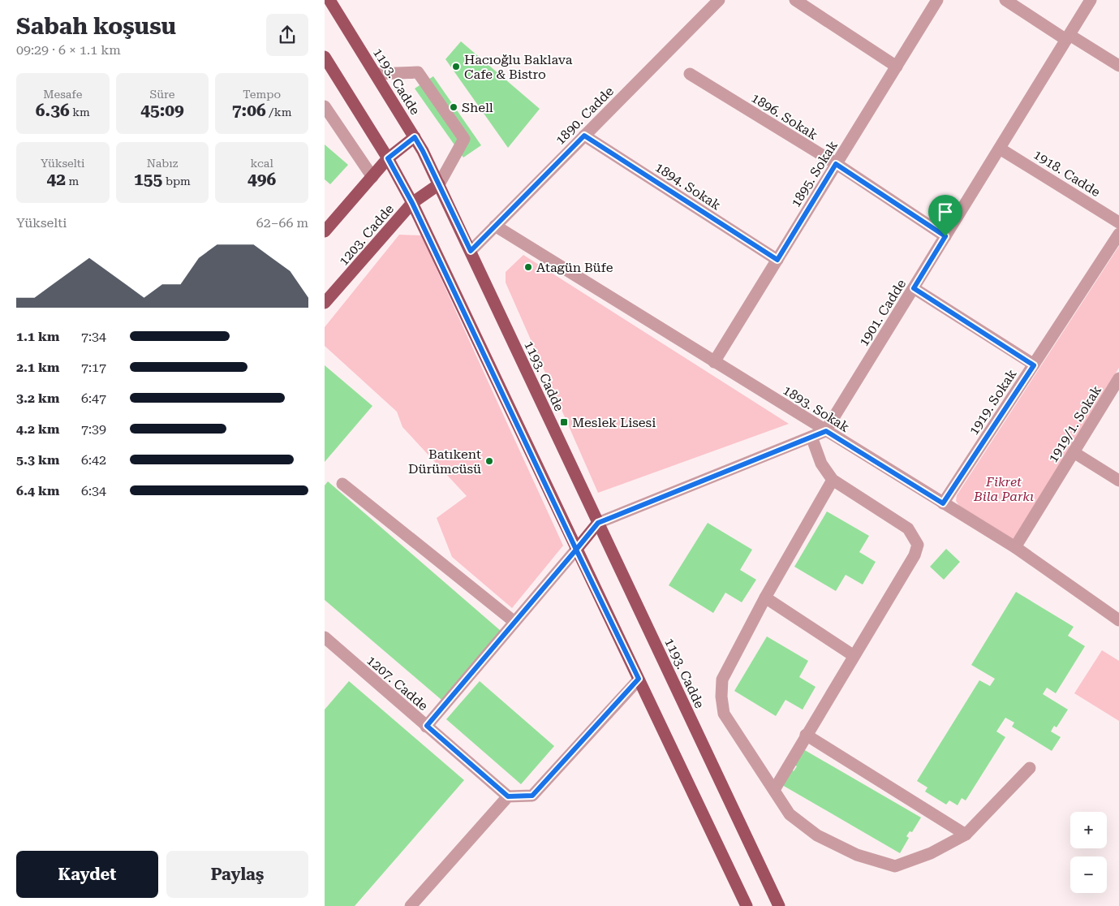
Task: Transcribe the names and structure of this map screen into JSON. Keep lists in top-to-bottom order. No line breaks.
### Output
{"streets":{"main road":["1193. Cadde","1203. Cadde"],"street":["1890. Cadde","1896. Sokak","1918. Cadde","1895. Sokak","1894. Sokak","1901. Cadde","1919. Sokak","1893. Sokak","1919/1. Sokak","1207. Cadde"]},"crossings":[["1193. Cadde","1890. Cadde"],["1193. Cadde","1203. Cadde"],["1890. Cadde","1894. Sokak"],["1890. Cadde","1893. Sokak"],["1896. Sokak","1895. Sokak"],["1896. Sokak","1901. Cadde"],["1918. Cadde","1901. Cadde"],["1895. Sokak","1894. Sokak"],["1895. Sokak","1893. Sokak"],["1901. Cadde","1893. Sokak"],["1919. Sokak","1893. Sokak"],["1893. Sokak","1919/1. Sokak"]],"parks":["Fikret Bila Parkı"],"places":{"other":["Hacıoğlu Baklava Cafe & Bistro","Shell","Atagün Büfe","Batıkent Dürümcüsü"],"transit":["Meslek Lisesi"]},"page":{"heading":["Sabah koşusu","09:29 · 6 × 1.1 km"],"stats":[["Mesafe","6.36 km"],["Süre","45:09"],["Tempo","7:06 /km"],["Yükselti","42 m"],["Nabız","155 bpm"],["kcal","496"]],"chart":["Yükselti","62–66 m"],"list":[{"name":"1.1 km","note":"7:34"},{"name":"2.1 km","note":"7:17"},{"name":"3.2 km","note":"6:47"},{"name":"4.2 km","note":"7:39"},{"name":"5.3 km","note":"6:42"},{"name":"6.4 km","note":"6:34"}],"map_buttons":["+","−"],"buttons":["Kaydet","Paylaş"]}}
